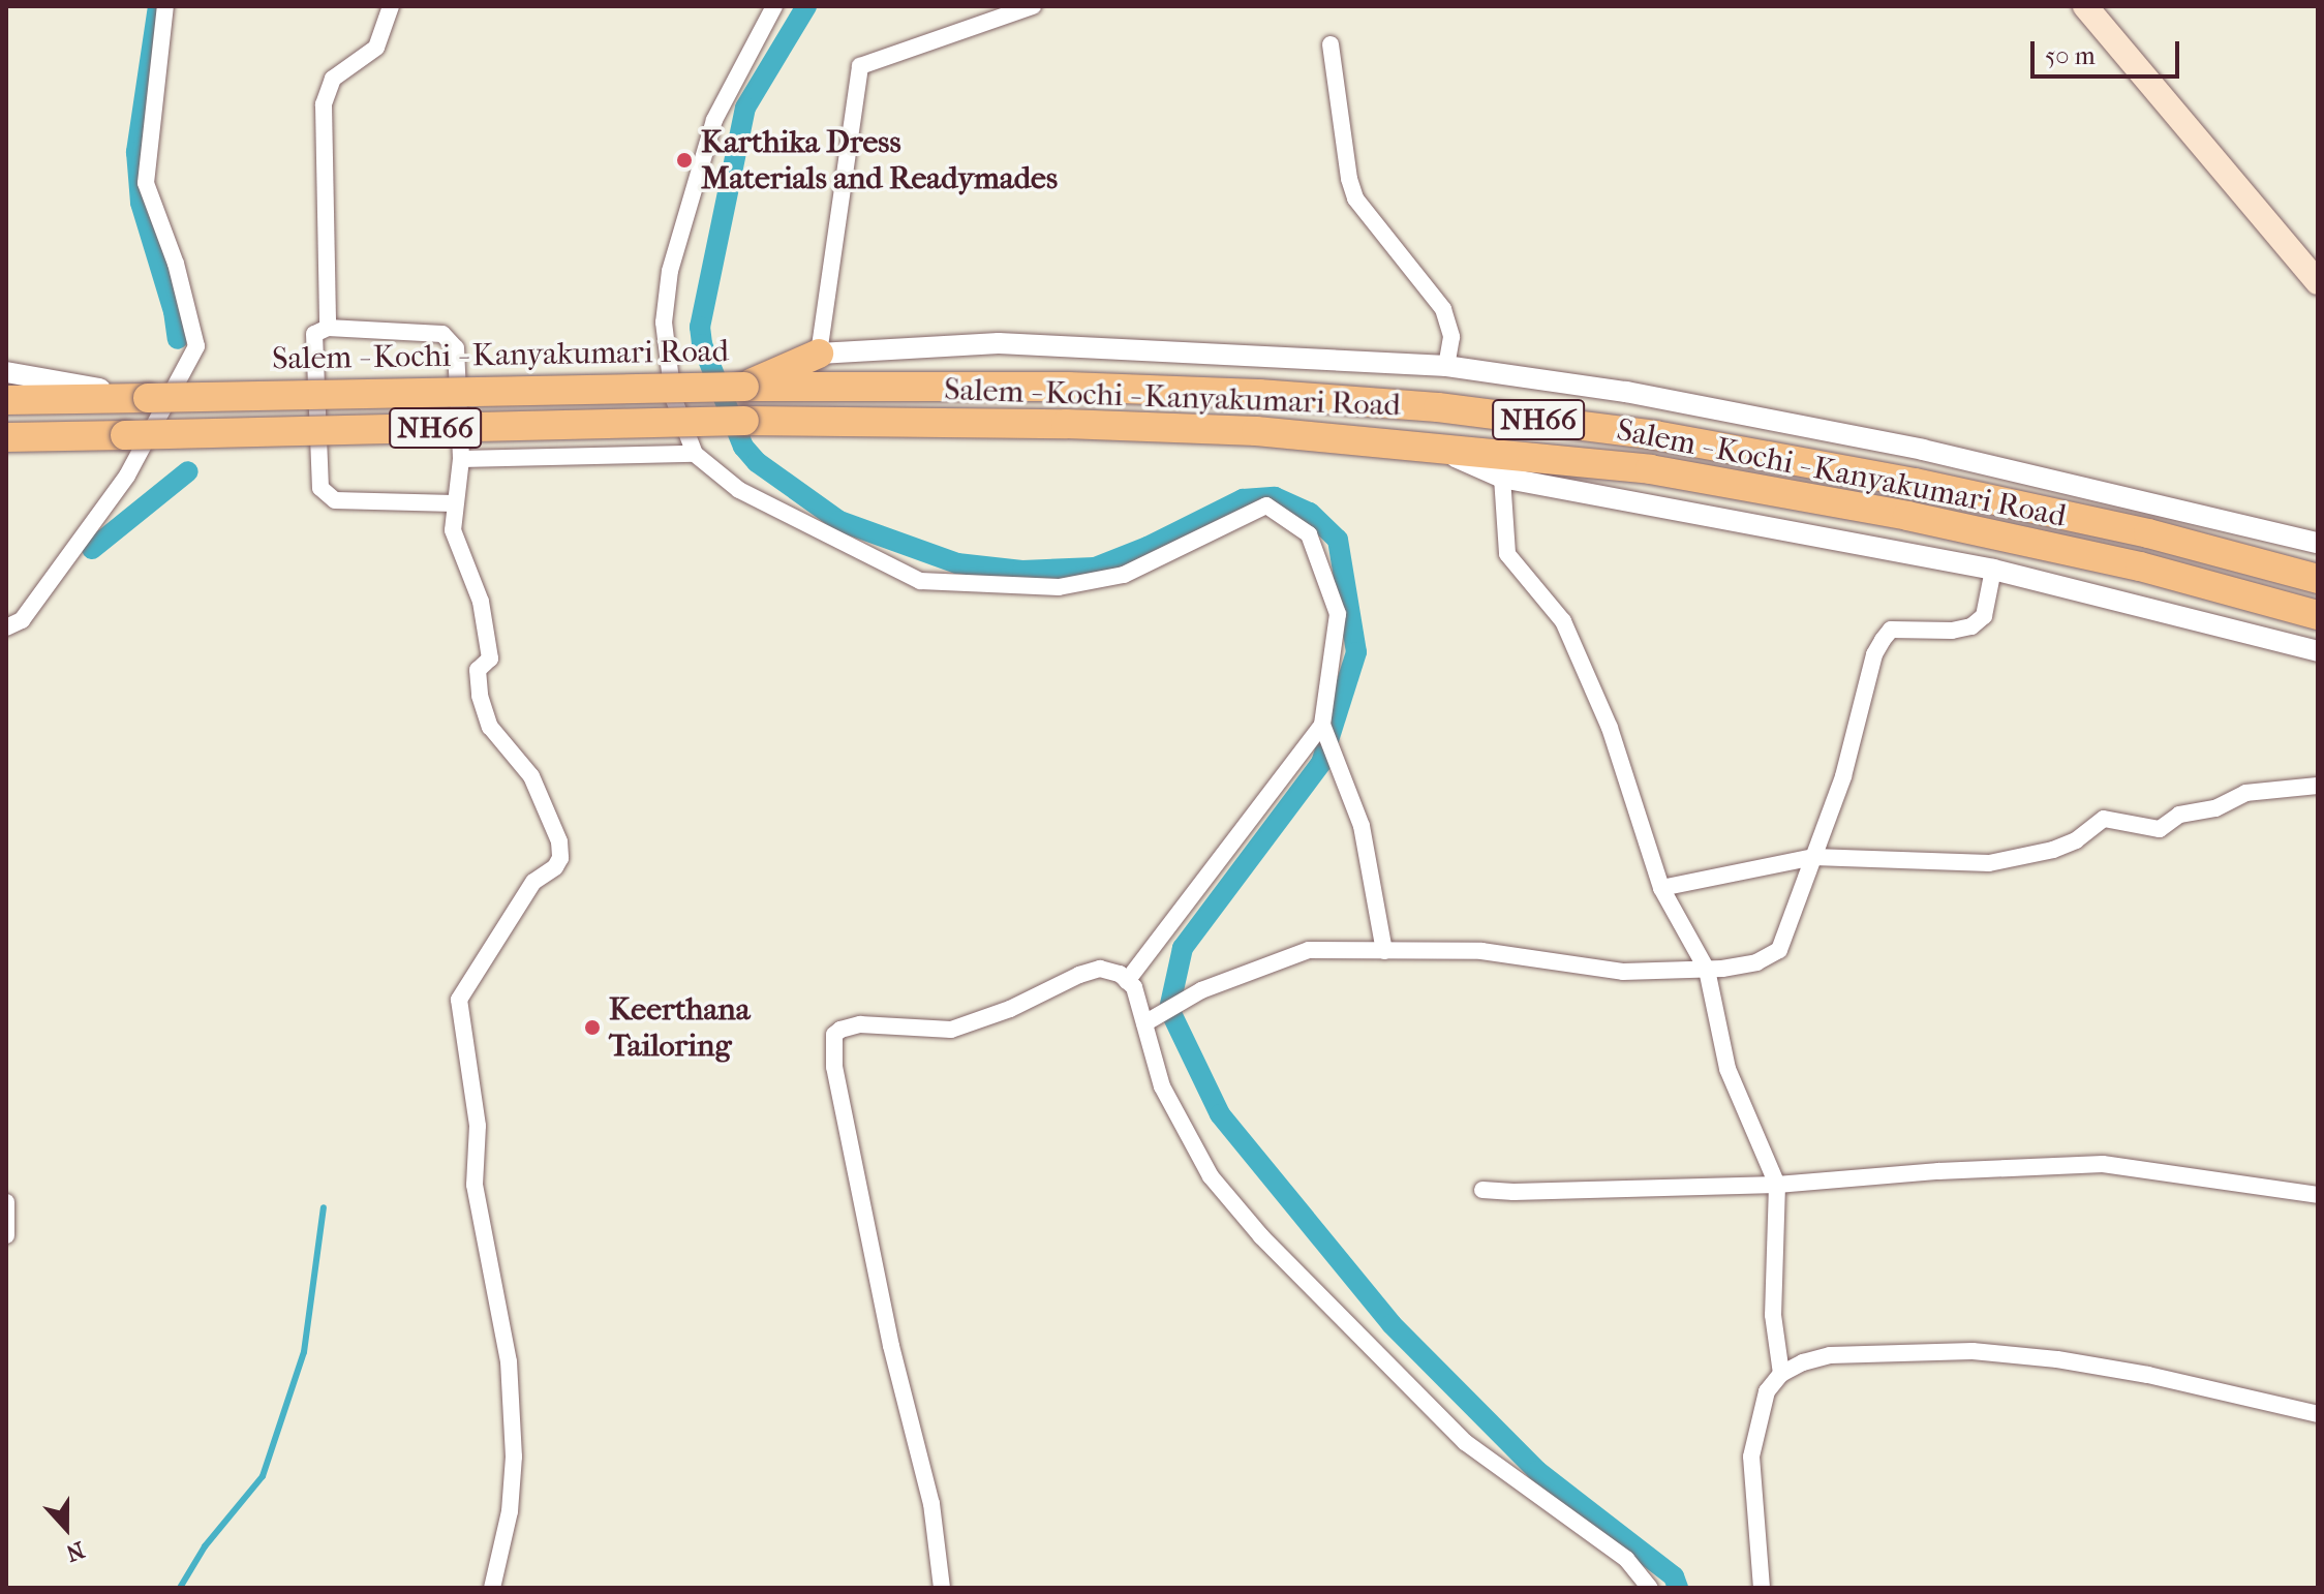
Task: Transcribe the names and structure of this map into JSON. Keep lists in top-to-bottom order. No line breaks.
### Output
{"streets":{"highway":["Salem - Kochi - Kanyakumari Road","NH66"]},"places":["Karthika Dress Materials and Readymades","Keerthana Tailoring"],"scale_bar":"50 m","north":"bottom"}
